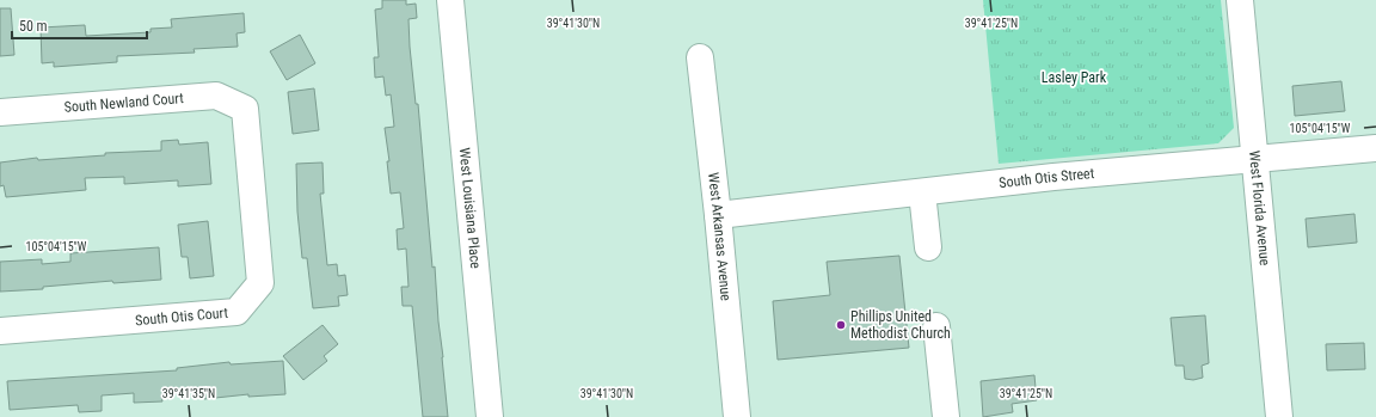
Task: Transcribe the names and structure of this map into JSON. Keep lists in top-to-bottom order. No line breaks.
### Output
{"streets":{"street":["South Newland Court","South Otis Street","West Louisiana Place","West Florida Avenue","West Arkansas Avenue","South Otis Court"]},"crossings":[["South Newland Court","South Otis Court"],["South Otis Street","West Florida Avenue"],["South Otis Street","West Arkansas Avenue"]],"parks":["Lasley Park"],"places":["Phillips United Methodist Church"],"scale_bar":"50 m","coordinates":["39°41'30\"N","39°41'25\"N","105°04'15\"W","39°41'35\"N"]}
